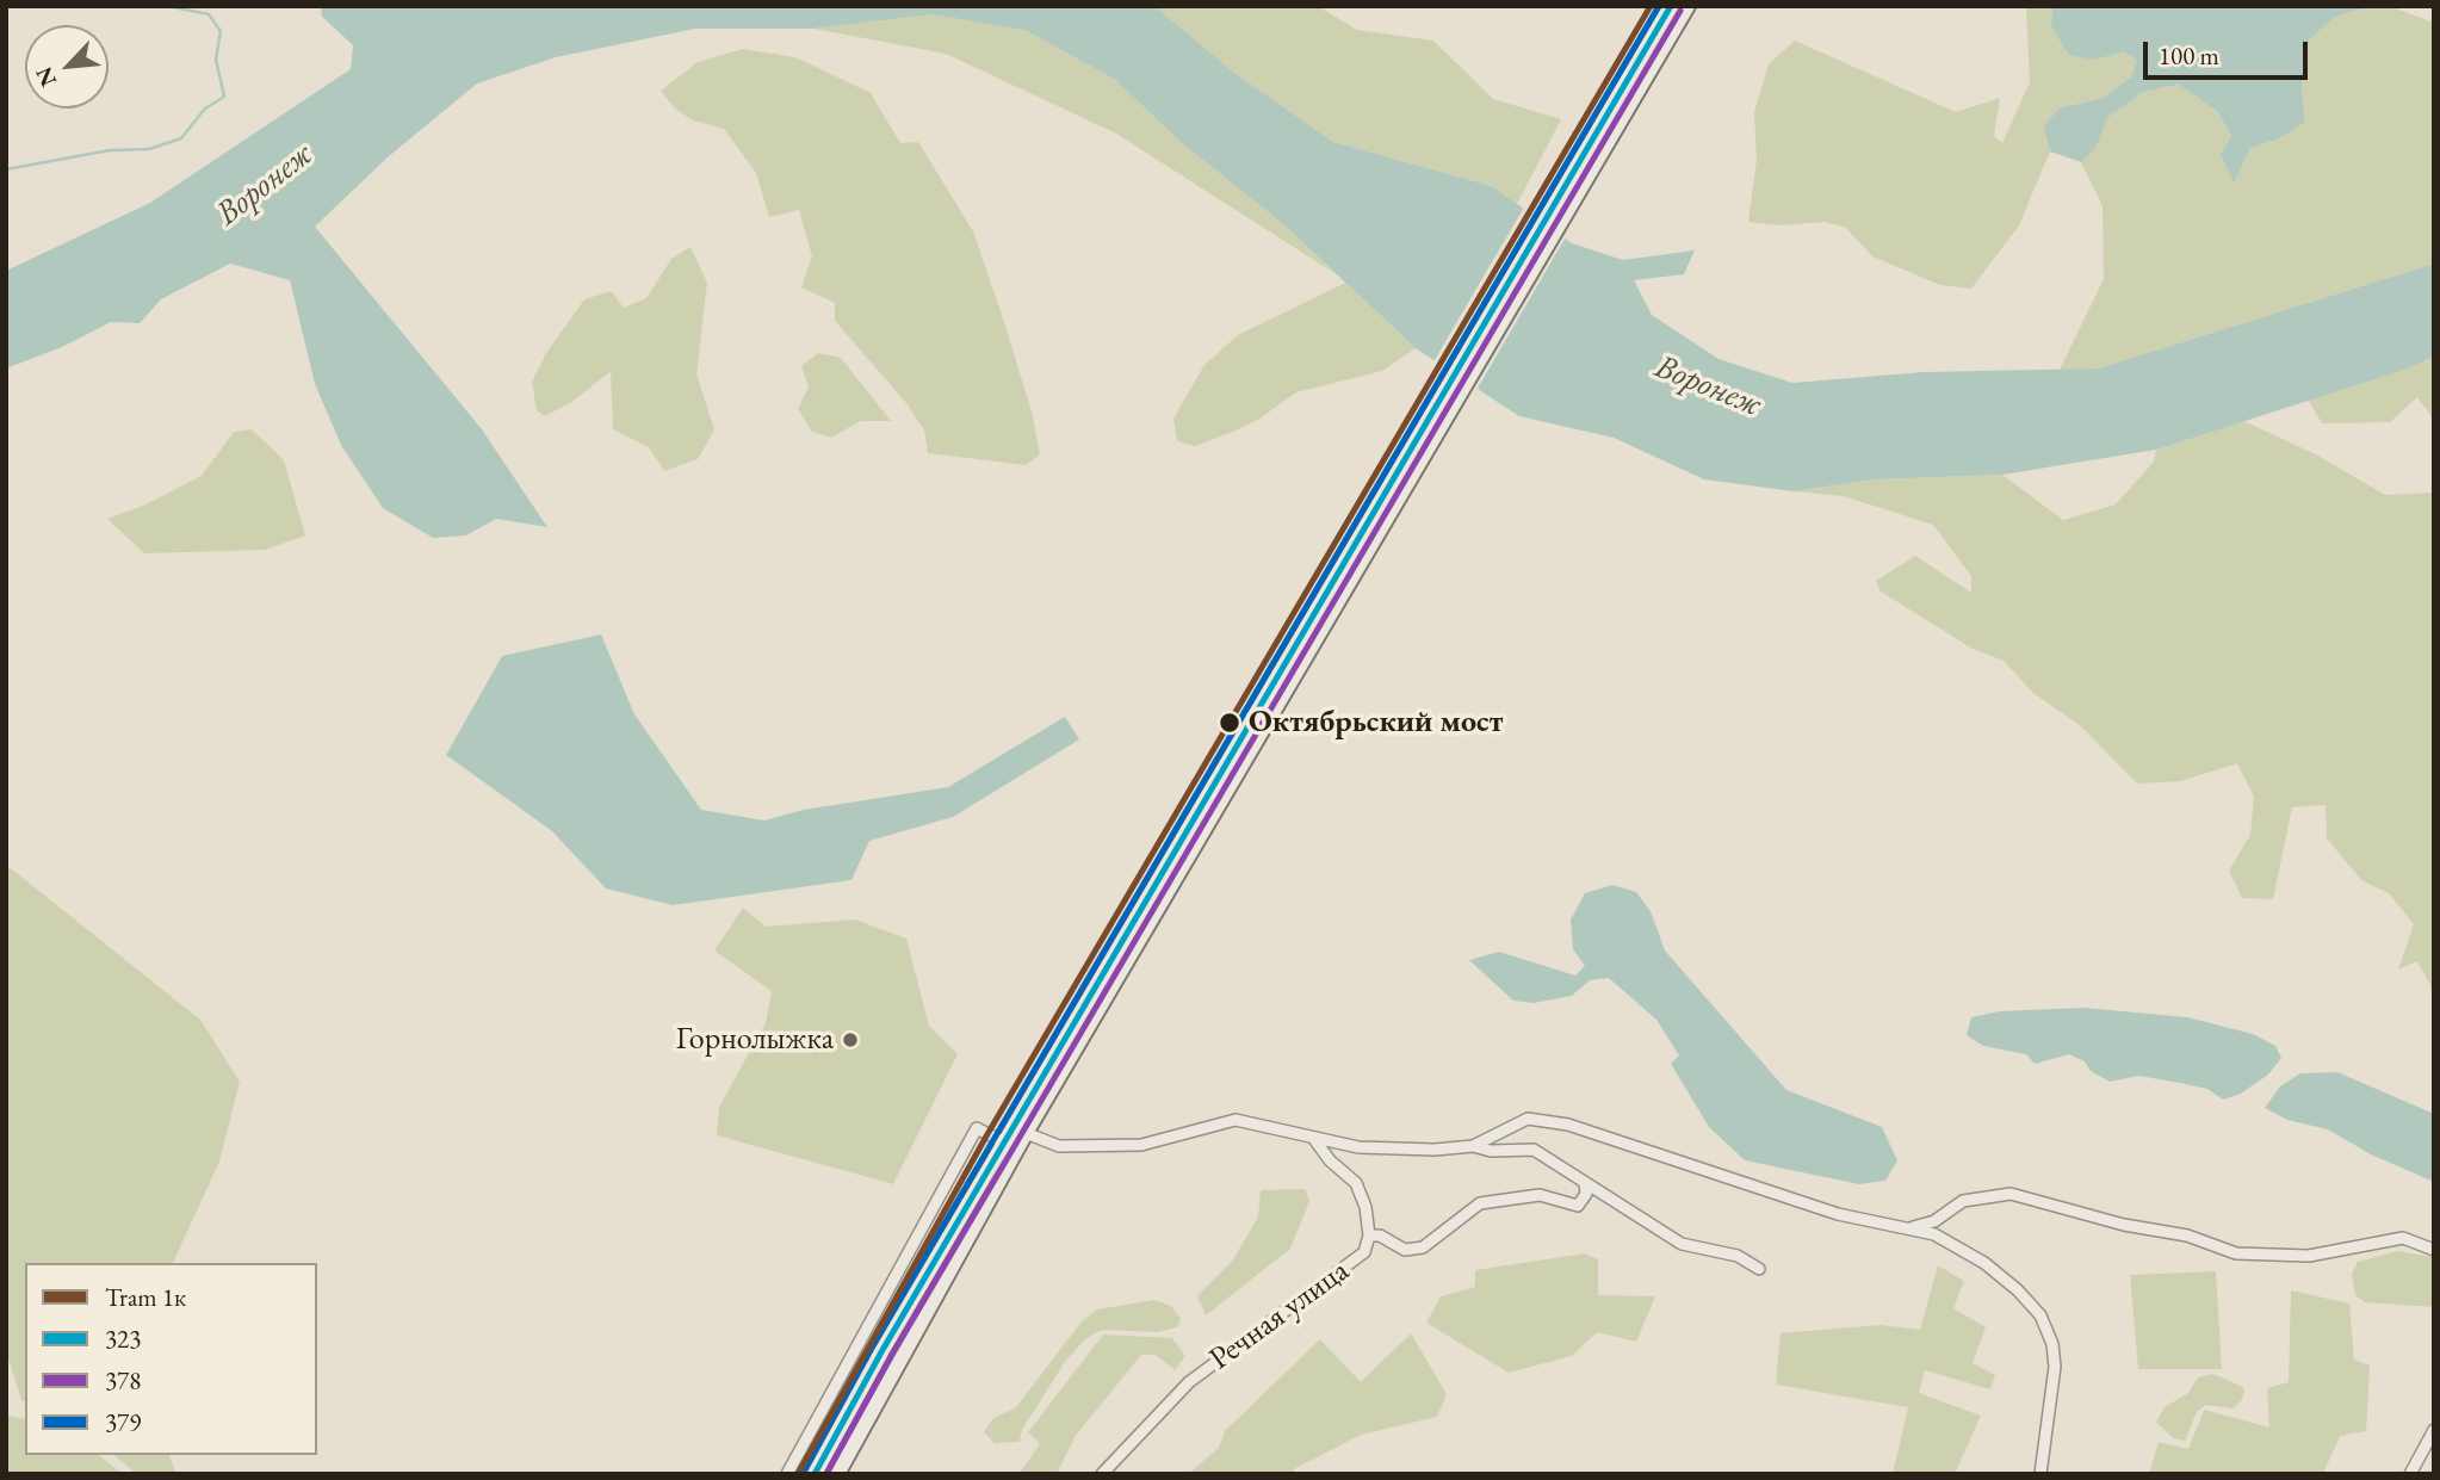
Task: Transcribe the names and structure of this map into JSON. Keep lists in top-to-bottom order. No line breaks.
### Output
{"streets":{"street":["Речная улица"]},"water":["Воронеж"],"places":["Октябрьский мост","Горнолыжка"],"lines":["tram line 1к","transit line 323","transit line 379","transit line 378"],"legend":["Tram 1к","323","378","379"],"scale_bar":"100 m","north":"bottom left"}
